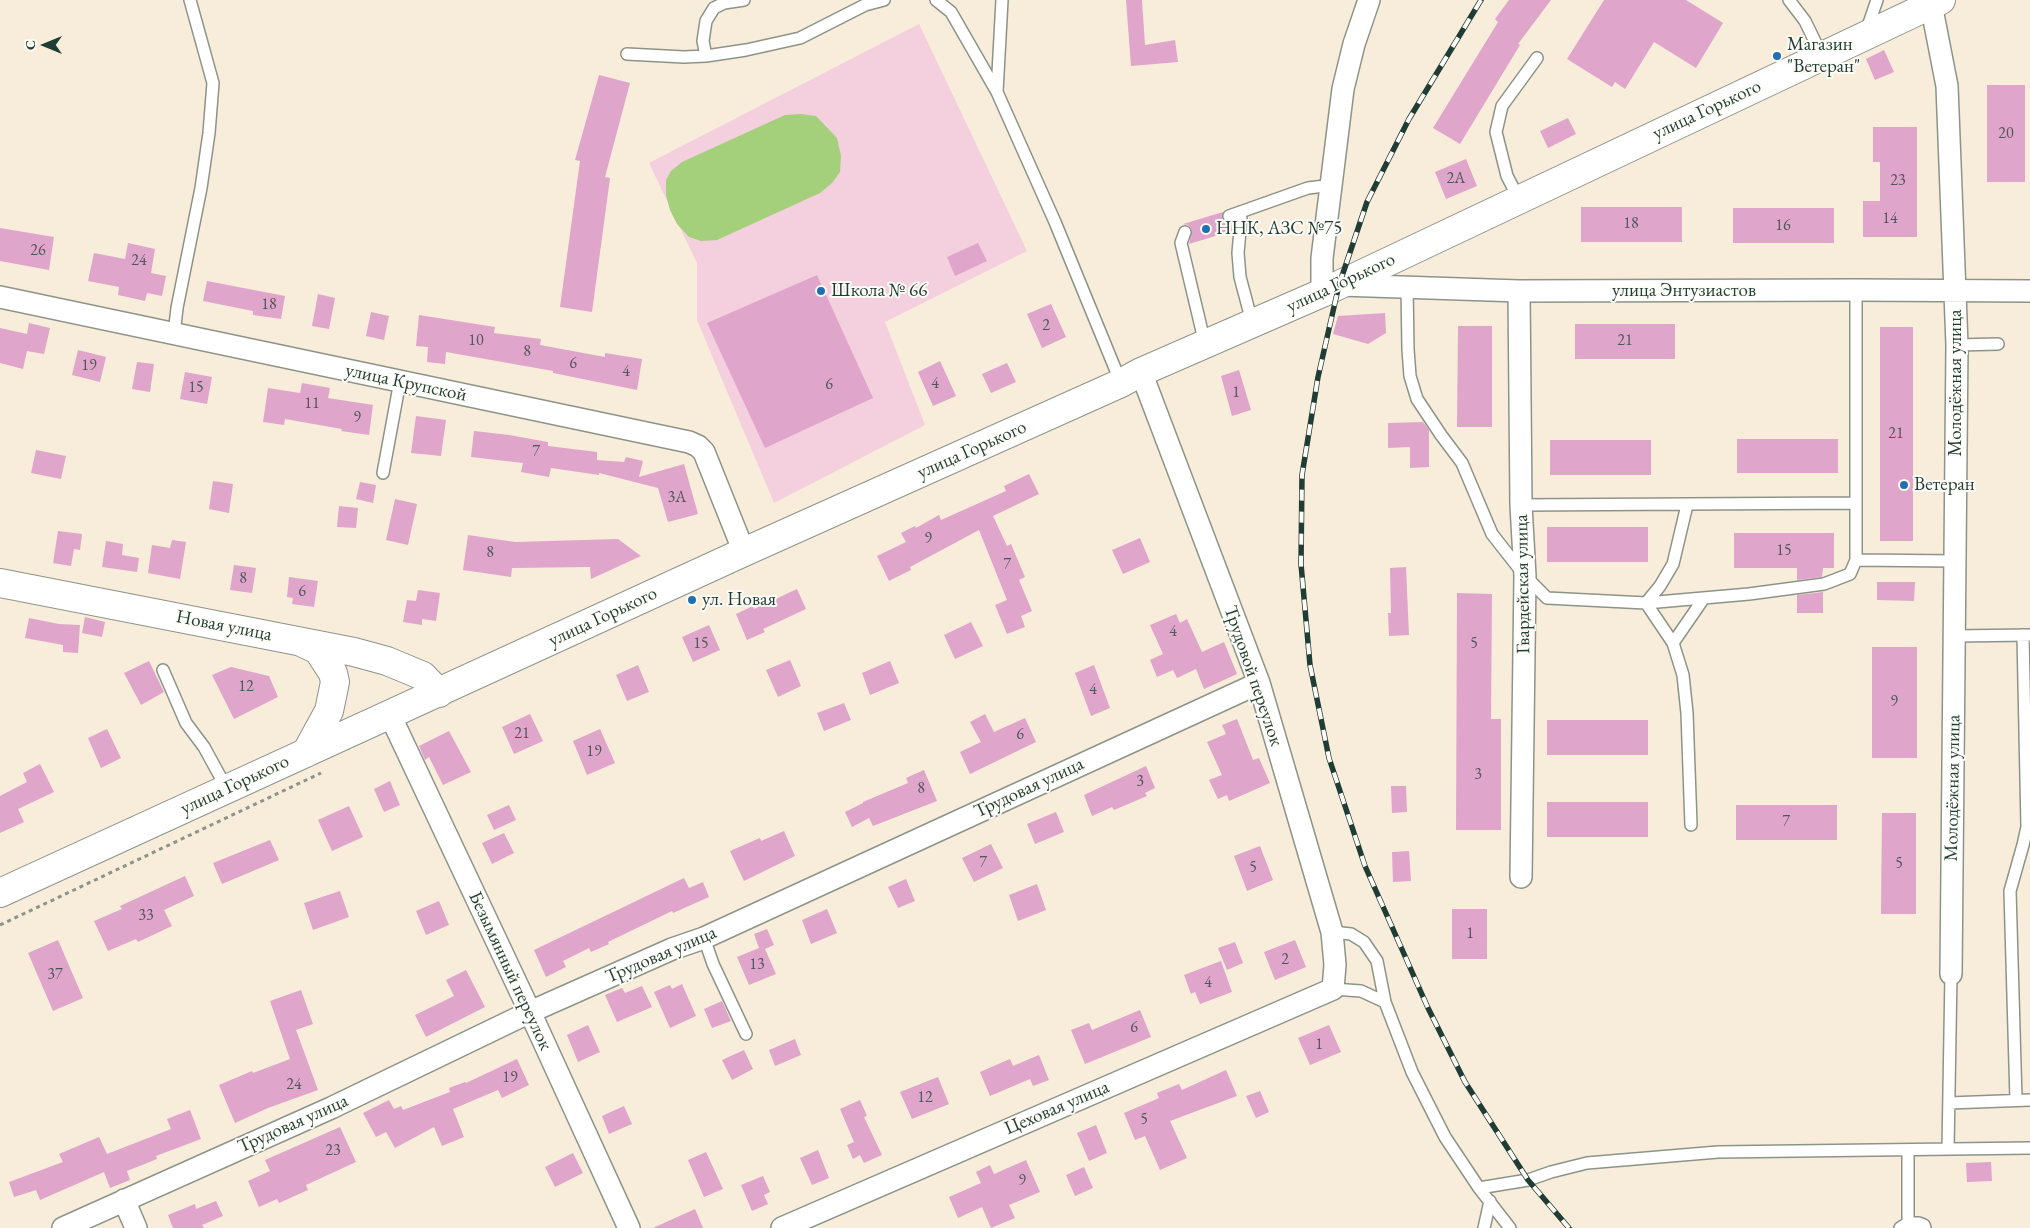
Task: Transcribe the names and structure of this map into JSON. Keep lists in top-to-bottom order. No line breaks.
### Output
{"streets":{"main road":["улица Горького","Новая улица"],"street":["улица Энтузиастов","улица Крупской","Молодёжная улица","Гвардейская улица","Трудовой переулок","Трудовая улица","Безымянный переулок","Цеховая улица"]},"crossings":[["улица Горького","улица Энтузиастов"],["улица Горького","улица Крупской"],["улица Горького","Молодёжная улица"],["улица Горького","Новая улица"],["улица Горького","Трудовой переулок"],["улица Горького","Безымянный переулок"],["улица Энтузиастов","Молодёжная улица"],["улица Энтузиастов","Гвардейская улица"],["Трудовой переулок","Трудовая улица"],["Трудовой переулок","Цеховая улица"],["Трудовая улица","Безымянный переулок"]],"places":["Магазин \"Ветеран\"","ННК, АЗС №75","Школа № 66","Ветеран","ул. Новая"],"house_numbers":["20","2А","23","14","18","16","26","24","18","2","10","21","8","6","19","4","4","6","15","1","11","9","21","7","3А","9","15","8","7","8","6","4","15","5","12","4","9","21","6","19","3","3","8","7","7","5","5","33","1","2","13","37","4","6","1","19","24","12","5","23","9"],"north":"left"}
